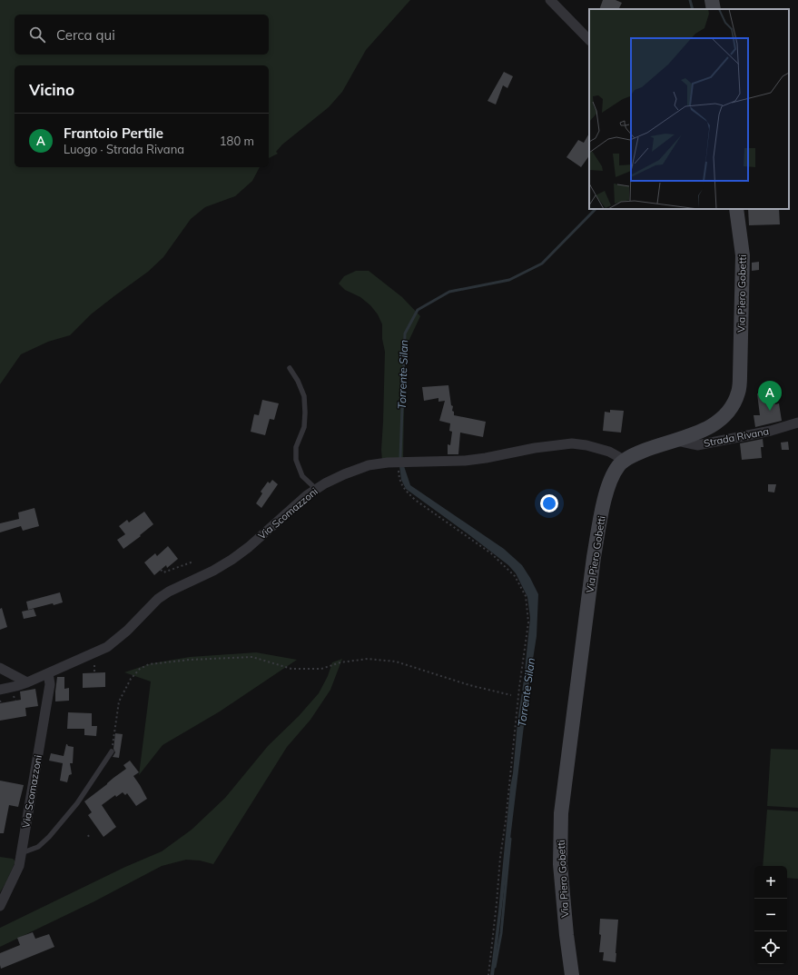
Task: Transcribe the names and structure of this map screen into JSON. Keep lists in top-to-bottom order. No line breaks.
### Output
{"streets":{"street":["Via Piero Gobetti","Strada Rivana","Via Scomazzoni"]},"crossings":[["Via Piero Gobetti","Strada Rivana"],["Via Piero Gobetti","Via Scomazzoni"]],"water":["Torrente Silan"],"page":{"search":"Cerca qui","heading":"Vicino","list":[{"mark":"A","name":"Frantoio Pertile","note":"Luogo · Strada Rivana","value":"180 m"}],"pins":"A","map_buttons":["+","−"]}}
